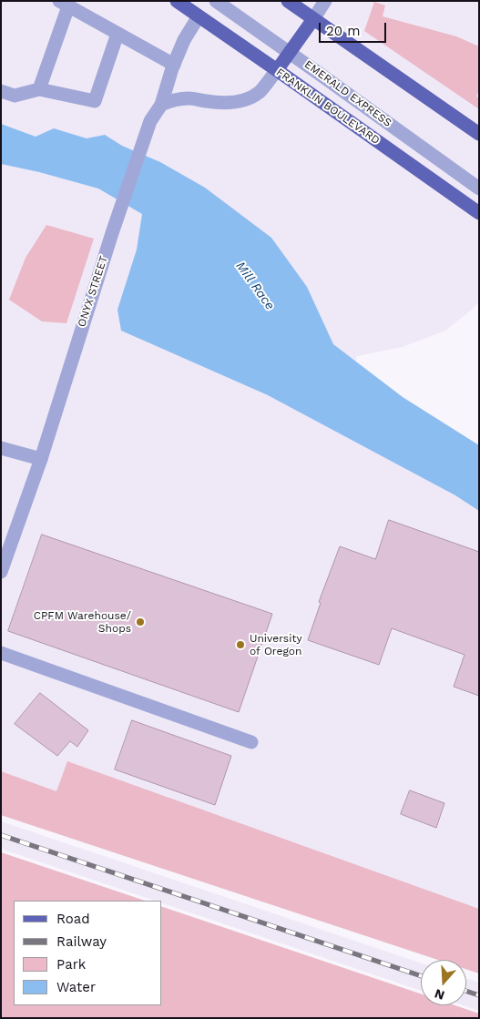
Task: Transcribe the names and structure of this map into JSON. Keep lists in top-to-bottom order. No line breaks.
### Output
{"streets":{"main road":["FRANKLIN BOULEVARD"],"street":["EMERALD EXPRESS","ONYX STREET"]},"crossings":[["FRANKLIN BOULEVARD","ONYX STREET"]],"water":["Mill Race"],"places":["CPFM Warehouse/ Shops","University of Oregon"],"legend":["Road","Railway","Park","Water"],"scale_bar":"20 m","north":"bottom"}
